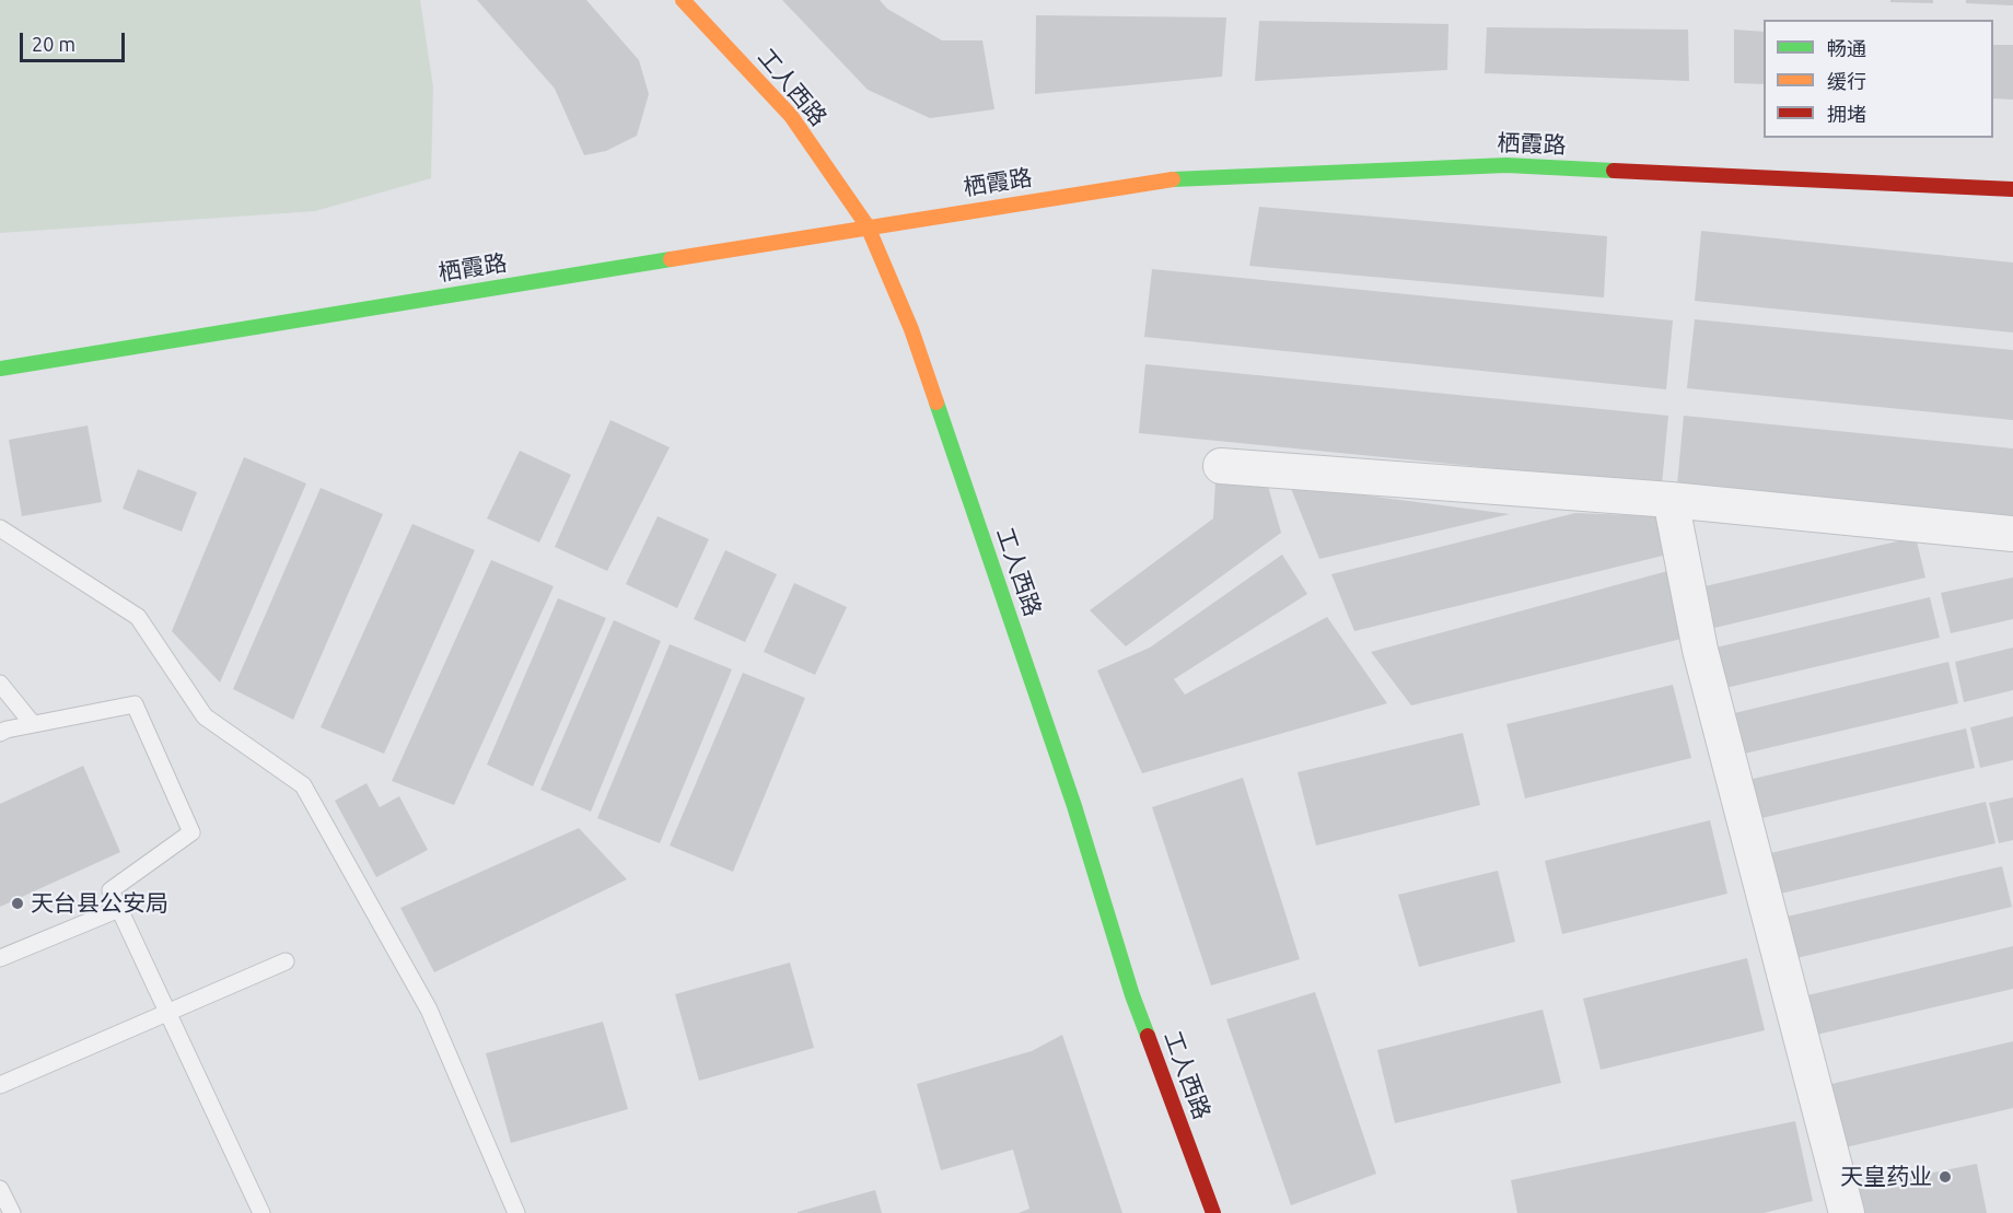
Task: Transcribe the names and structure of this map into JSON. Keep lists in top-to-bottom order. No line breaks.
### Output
{"streets":{"street":["工人西路","栖霞路"]},"crossings":[["工人西路","栖霞路"]],"places":["天台县公安局","天皇药业"],"legend":["畅通","缓行","拥堵"],"scale_bar":"20 m"}
